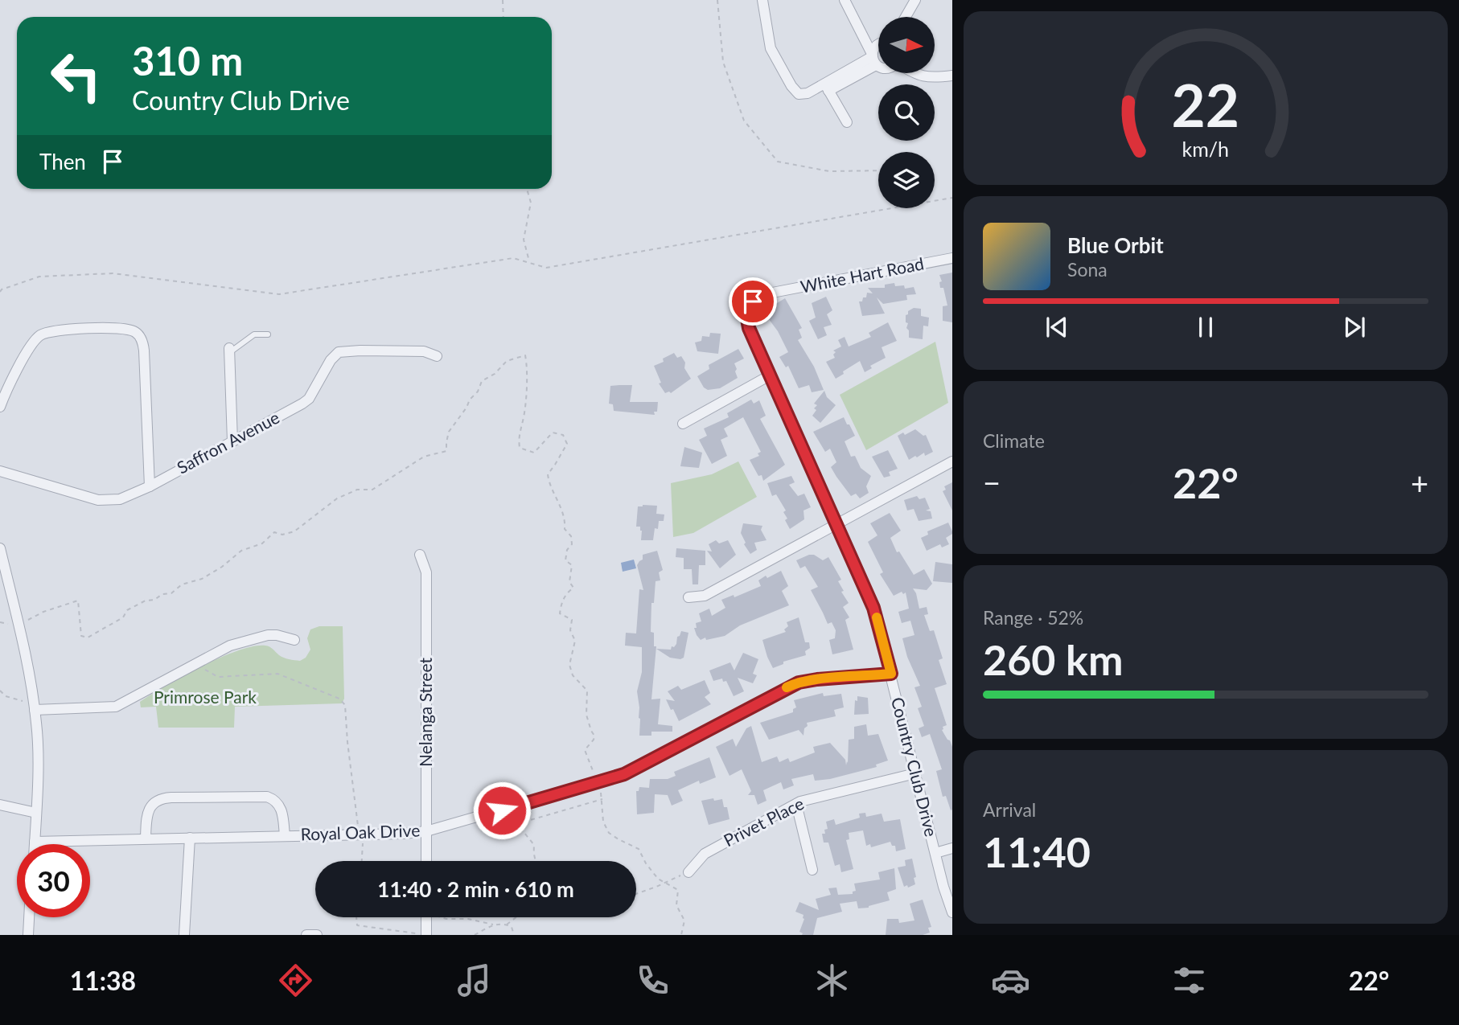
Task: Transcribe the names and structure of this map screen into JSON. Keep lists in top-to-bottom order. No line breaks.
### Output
{"streets":{"street":["White Hart Road","Saffron Avenue","Nelanga Street","Country Club Drive","Privet Place","Royal Oak Drive"]},"crossings":[["White Hart Road","Country Club Drive"],["Nelanga Street","Royal Oak Drive"],["Country Club Drive","Privet Place"],["Country Club Drive","Royal Oak Drive"]],"parks":["Primrose Park"],"north":"right","page":{"turn":["310 m","Country Club Drive"],"then":"Then","song":["Blue Orbit","Sona"],"tile":["Climate",["Range · 52%","260 km"],["Arrival","11:40"]],"heat":["−","22°","+"],"limit":"30","trip":"11:40 · 2 min · 610 m","tabs":["11:38","22°"],"gauge":["22","km/h"]}}
